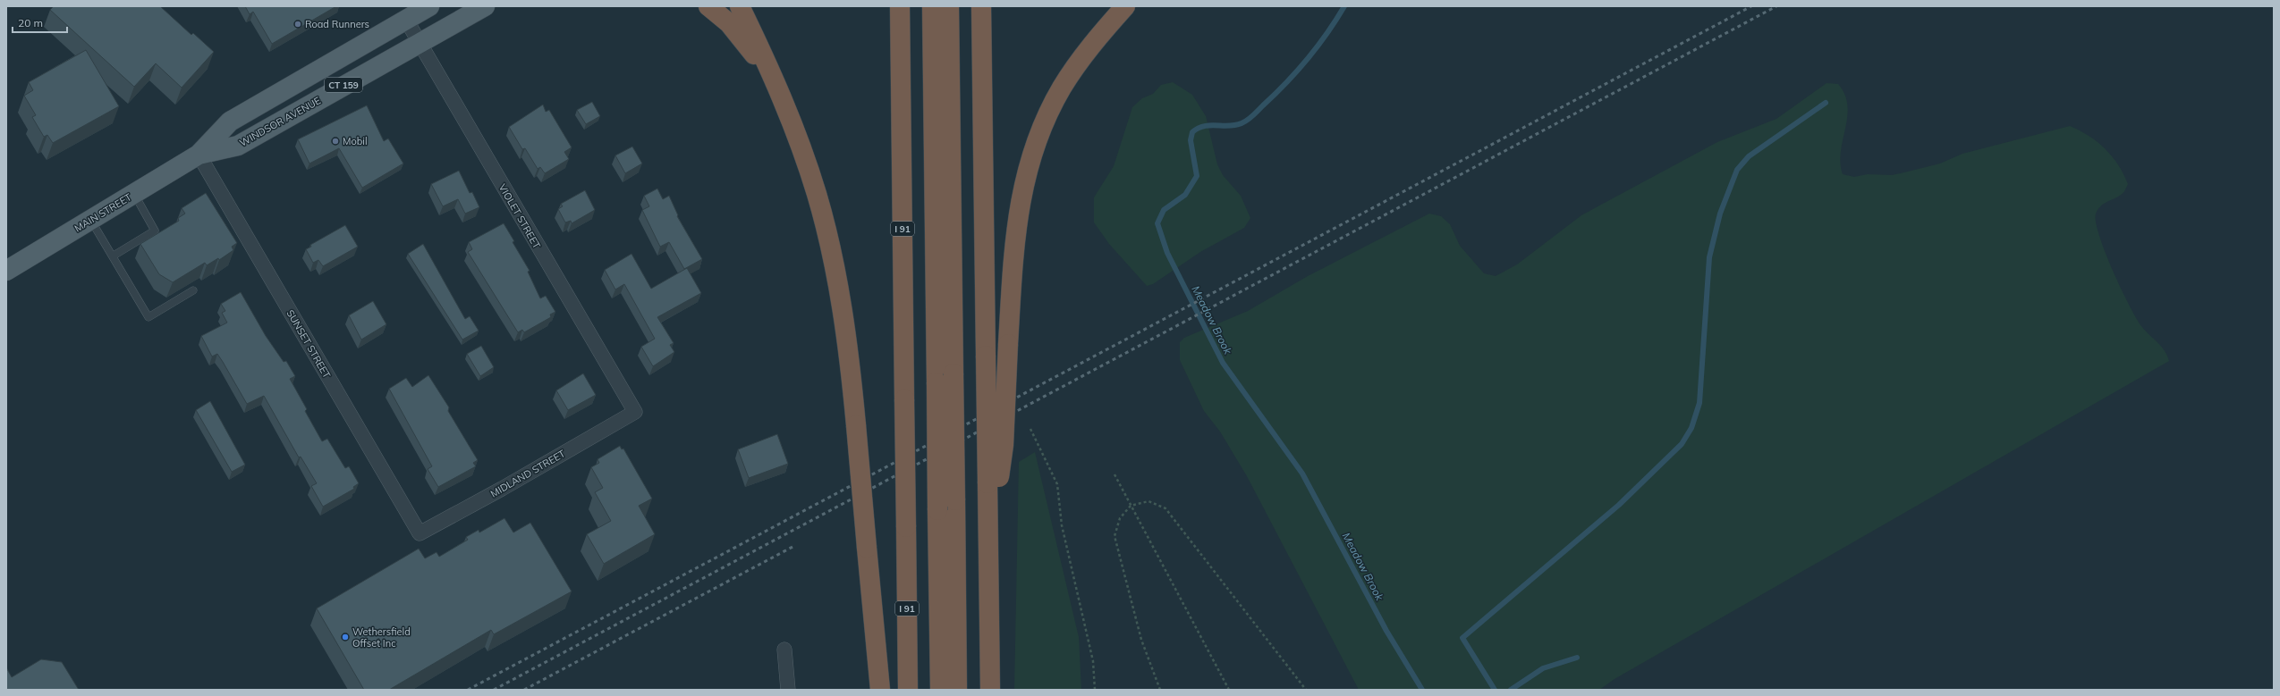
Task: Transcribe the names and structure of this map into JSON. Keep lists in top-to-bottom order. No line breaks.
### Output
{"streets":{"highway":["I 91"],"main road":["CT 159","WINDSOR AVENUE","MAIN STREET"],"street":["VIOLET STREET","SUNSET STREET","MIDLAND STREET"]},"crossings":[["CT 159","WINDSOR AVENUE"],["CT 159","MAIN STREET"],["CT 159","VIOLET STREET"],["CT 159","SUNSET STREET"],["WINDSOR AVENUE","MAIN STREET"],["WINDSOR AVENUE","VIOLET STREET"],["WINDSOR AVENUE","SUNSET STREET"],["MAIN STREET","SUNSET STREET"],["VIOLET STREET","MIDLAND STREET"],["SUNSET STREET","MIDLAND STREET"]],"water":["Meadow Brook"],"places":["Road Runners","Mobil","Wethersfield Offset Inc"],"scale_bar":"20 m"}
